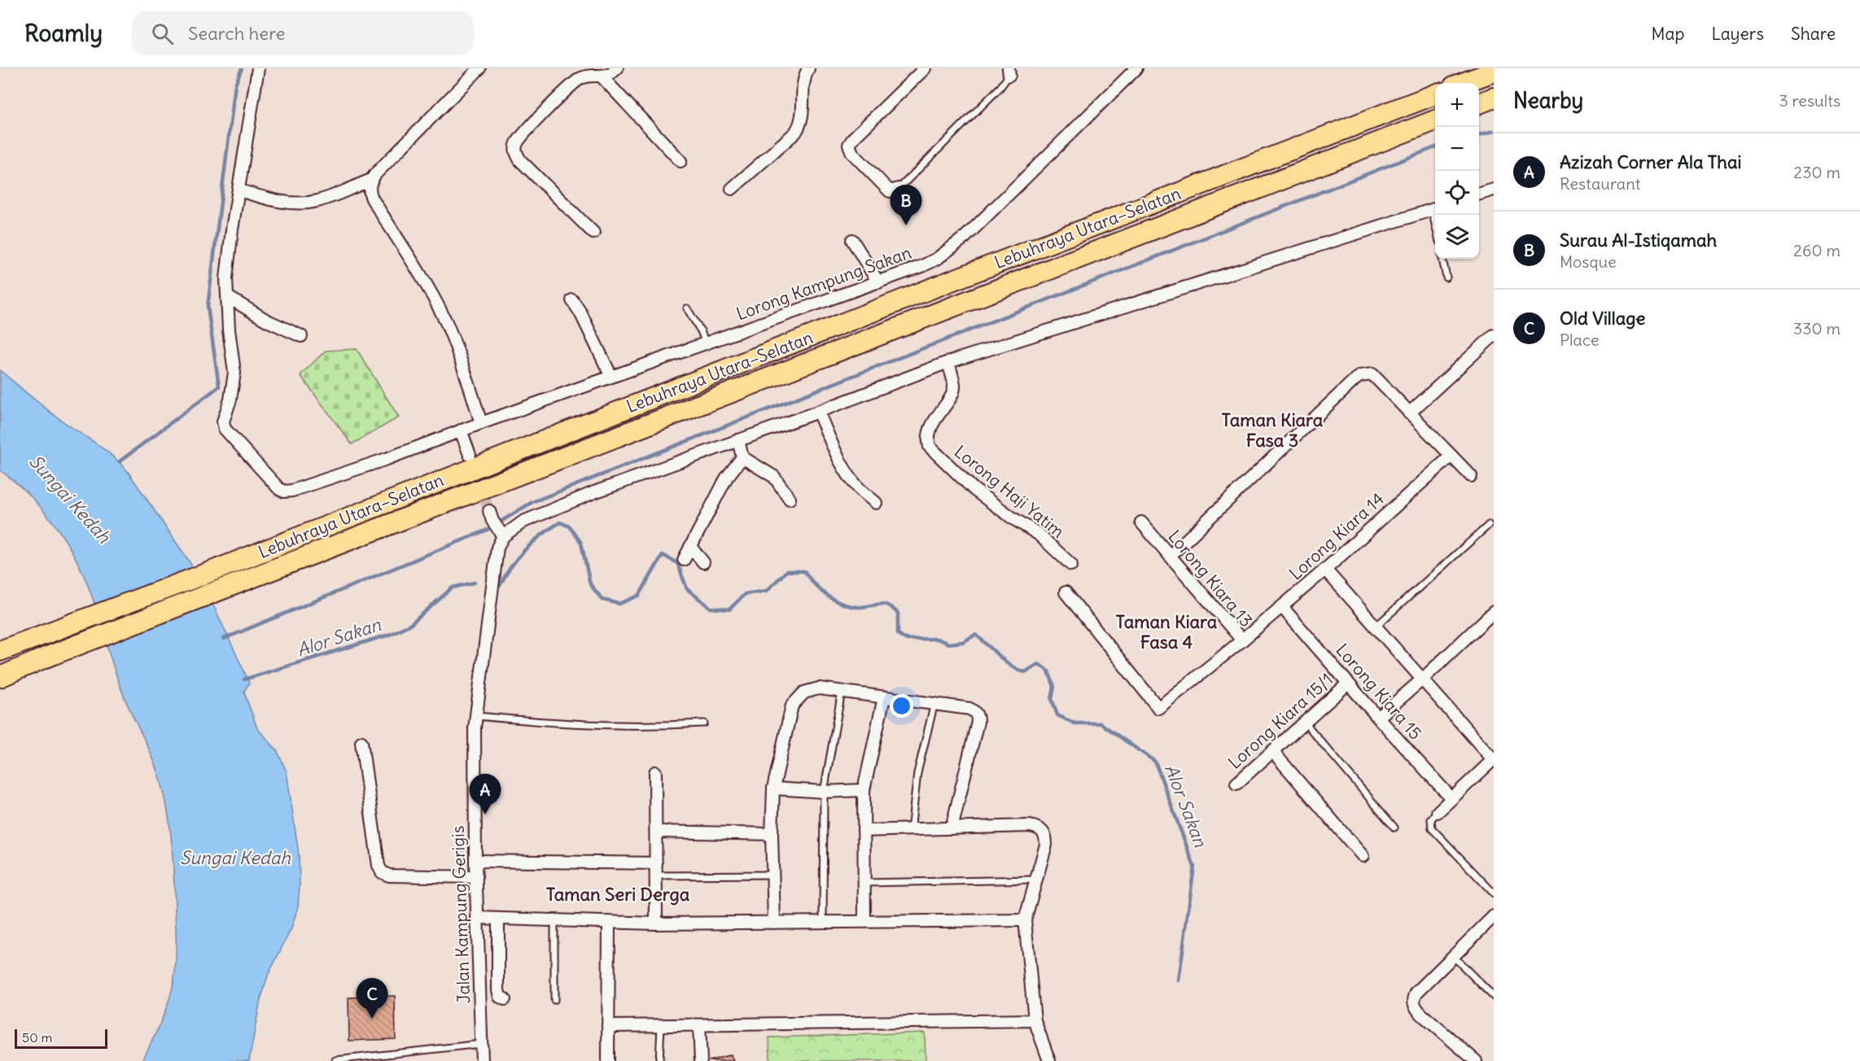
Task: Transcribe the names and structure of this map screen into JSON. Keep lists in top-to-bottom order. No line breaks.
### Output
{"streets":{"highway":["Lebuhraya Utara–Selatan"],"street":["Lorong Kampung Sakan","Lorong Haji Yatim","Lorong Kiara 14","Lorong Kiara 13","Lorong Kiara 15","Lorong Kiara 15/1","Jalan Kampung Gerigis"]},"crossings":[["Lorong Kiara 14","Lorong Kiara 13"],["Lorong Kiara 14","Lorong Kiara 15"],["Lorong Kiara 15","Lorong Kiara 15/1"]],"districts":["Taman Kiara Fasa 3","Taman Kiara Fasa 4","Taman Seri Derga"],"water":["Sungai Kedah","Alor Sakan"],"scale_bar":"50 m","page":{"header":"Roamly","search":"Search here","nav":["Map","Layers","Share"],"heading":["Nearby","3 results"],"map_buttons":["+","−"],"list":[{"mark":"A","name":"Azizah Corner Ala Thai","note":"Restaurant","value":"230 m"},{"mark":"B","name":"Surau Al-Istiqamah","note":"Mosque","value":"260 m"},{"mark":"C","name":"Old Village","note":"Place","value":"330 m"}],"pins":["B","A","C"],"scale":"50 m"}}
